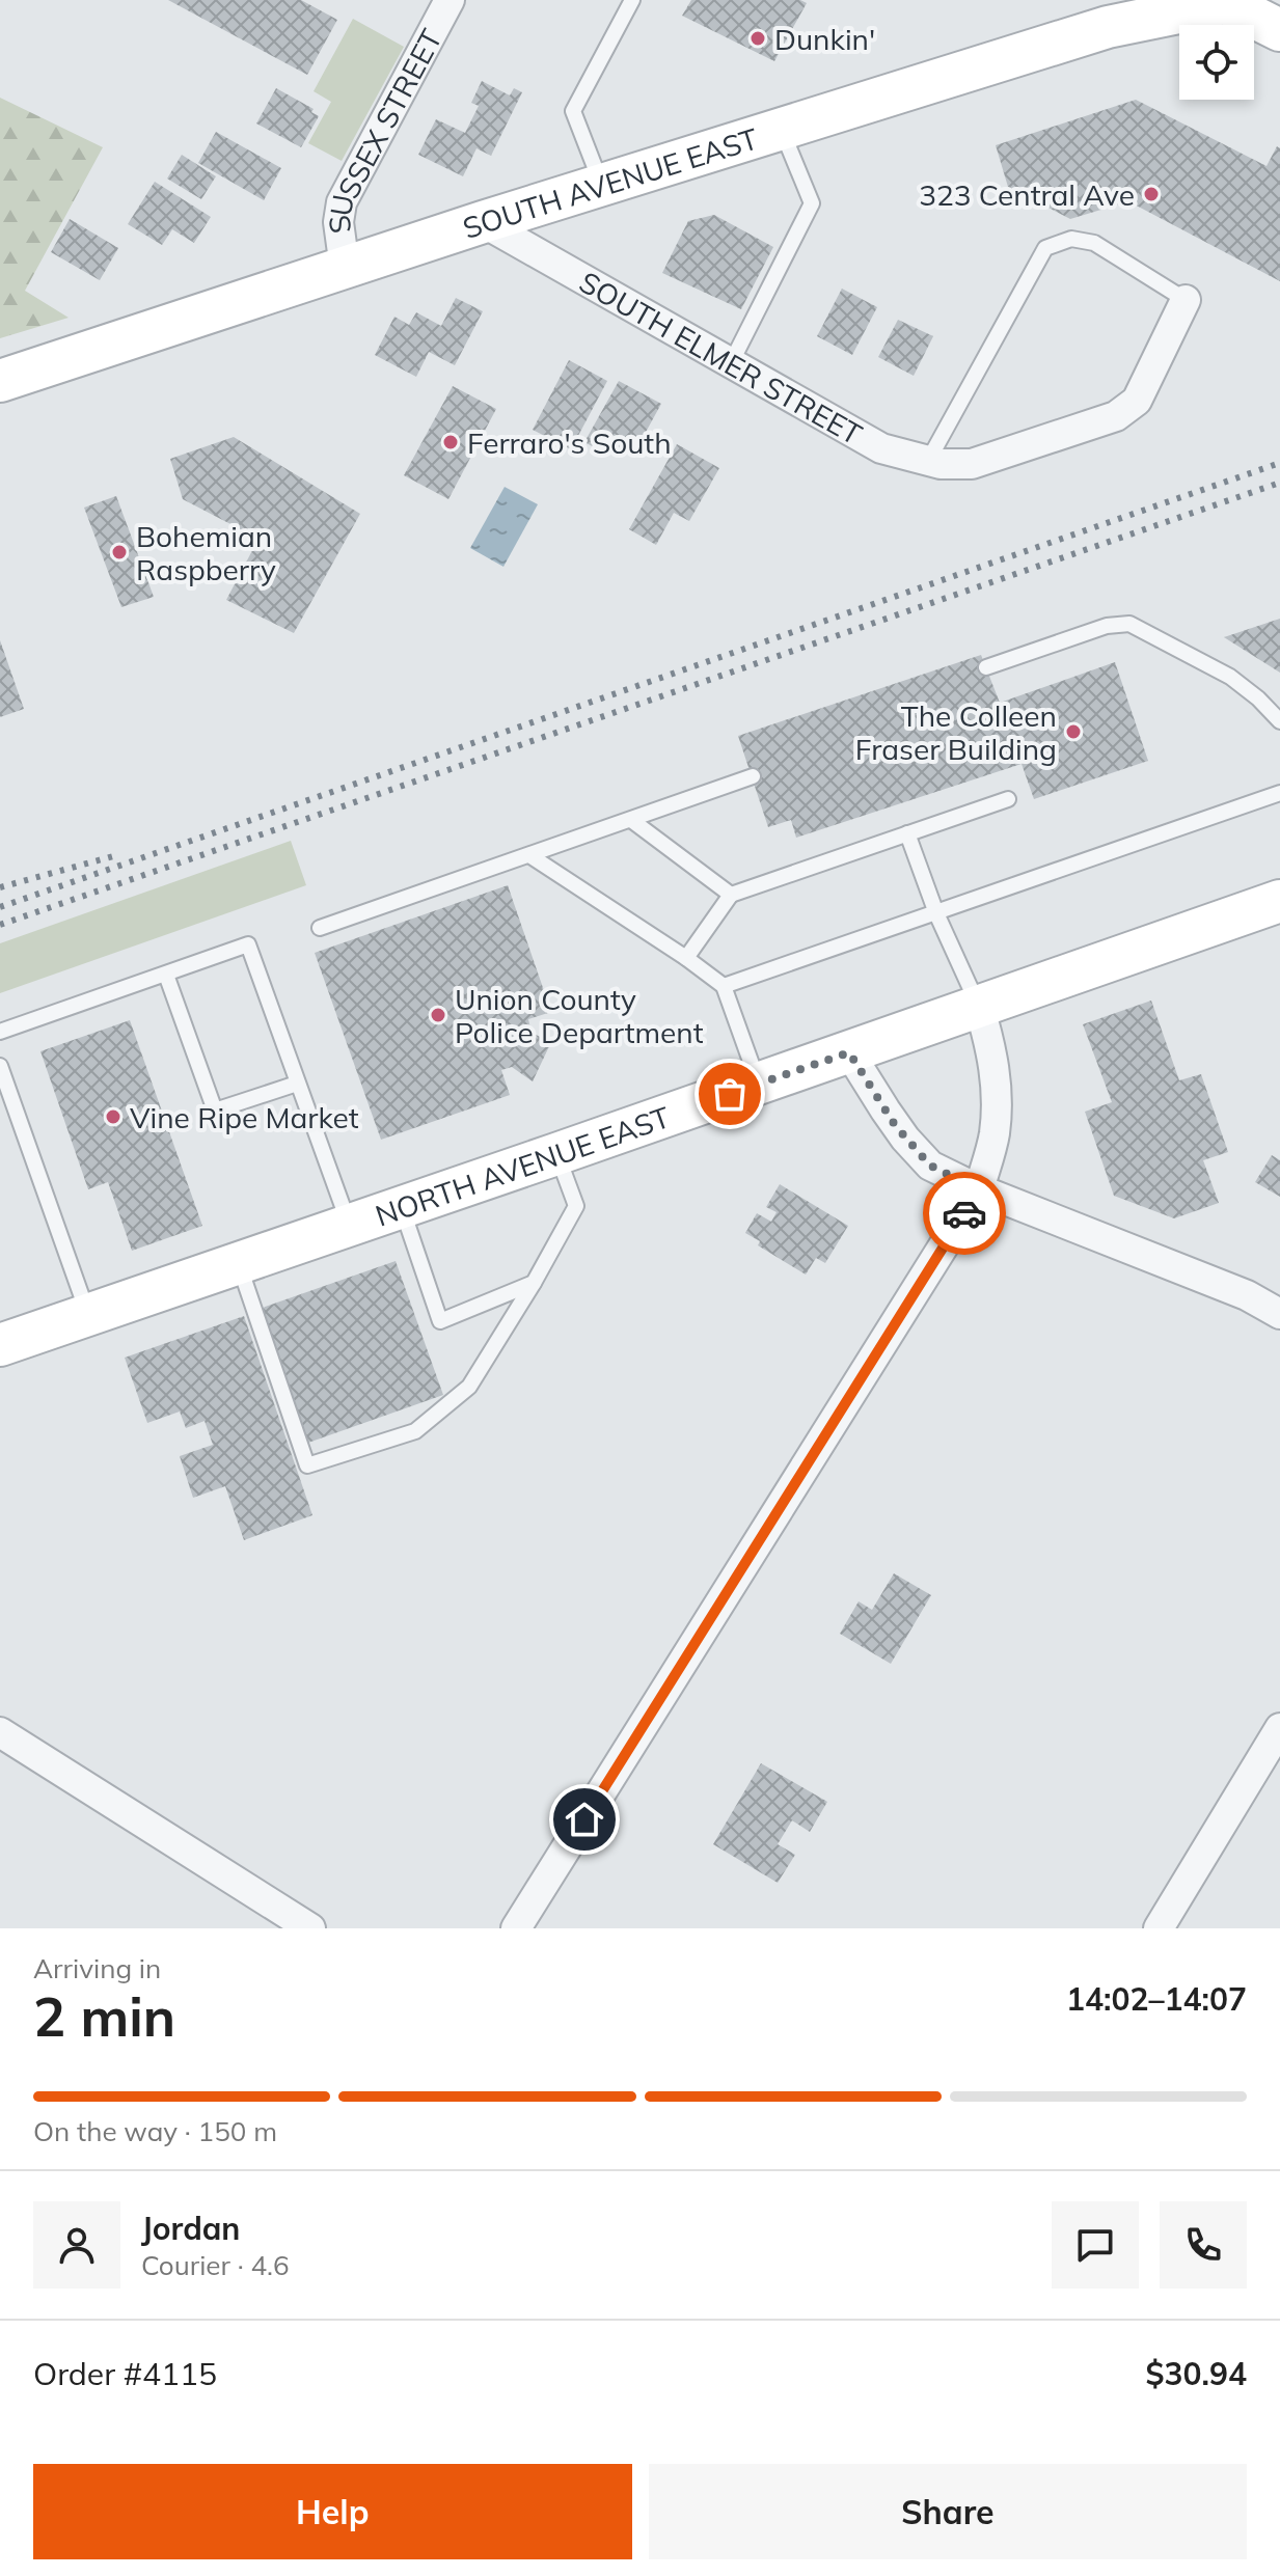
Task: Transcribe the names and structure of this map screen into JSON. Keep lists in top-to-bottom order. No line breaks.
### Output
{"streets":{"main road":["SOUTH AVENUE EAST","NORTH AVENUE EAST"],"street":["SUSSEX STREET","SOUTH ELMER STREET"]},"crossings":[["SUSSEX STREET","SOUTH AVENUE EAST"],["SOUTH AVENUE EAST","SOUTH ELMER STREET"]],"places":["Dunkin'","323 Central Ave","Ferraro's South","Bohemian Raspberry","The Colleen Fraser Building","Union County Police Department","Vine Ripe Market"],"page":{"heading":["2 min","Arriving in","14:02–14:07"],"panel":["Jordan","Courier · 4.6","Order #4115","$30.94"],"bar":"On the way · 150 m","buttons":["Help","Share"]}}
